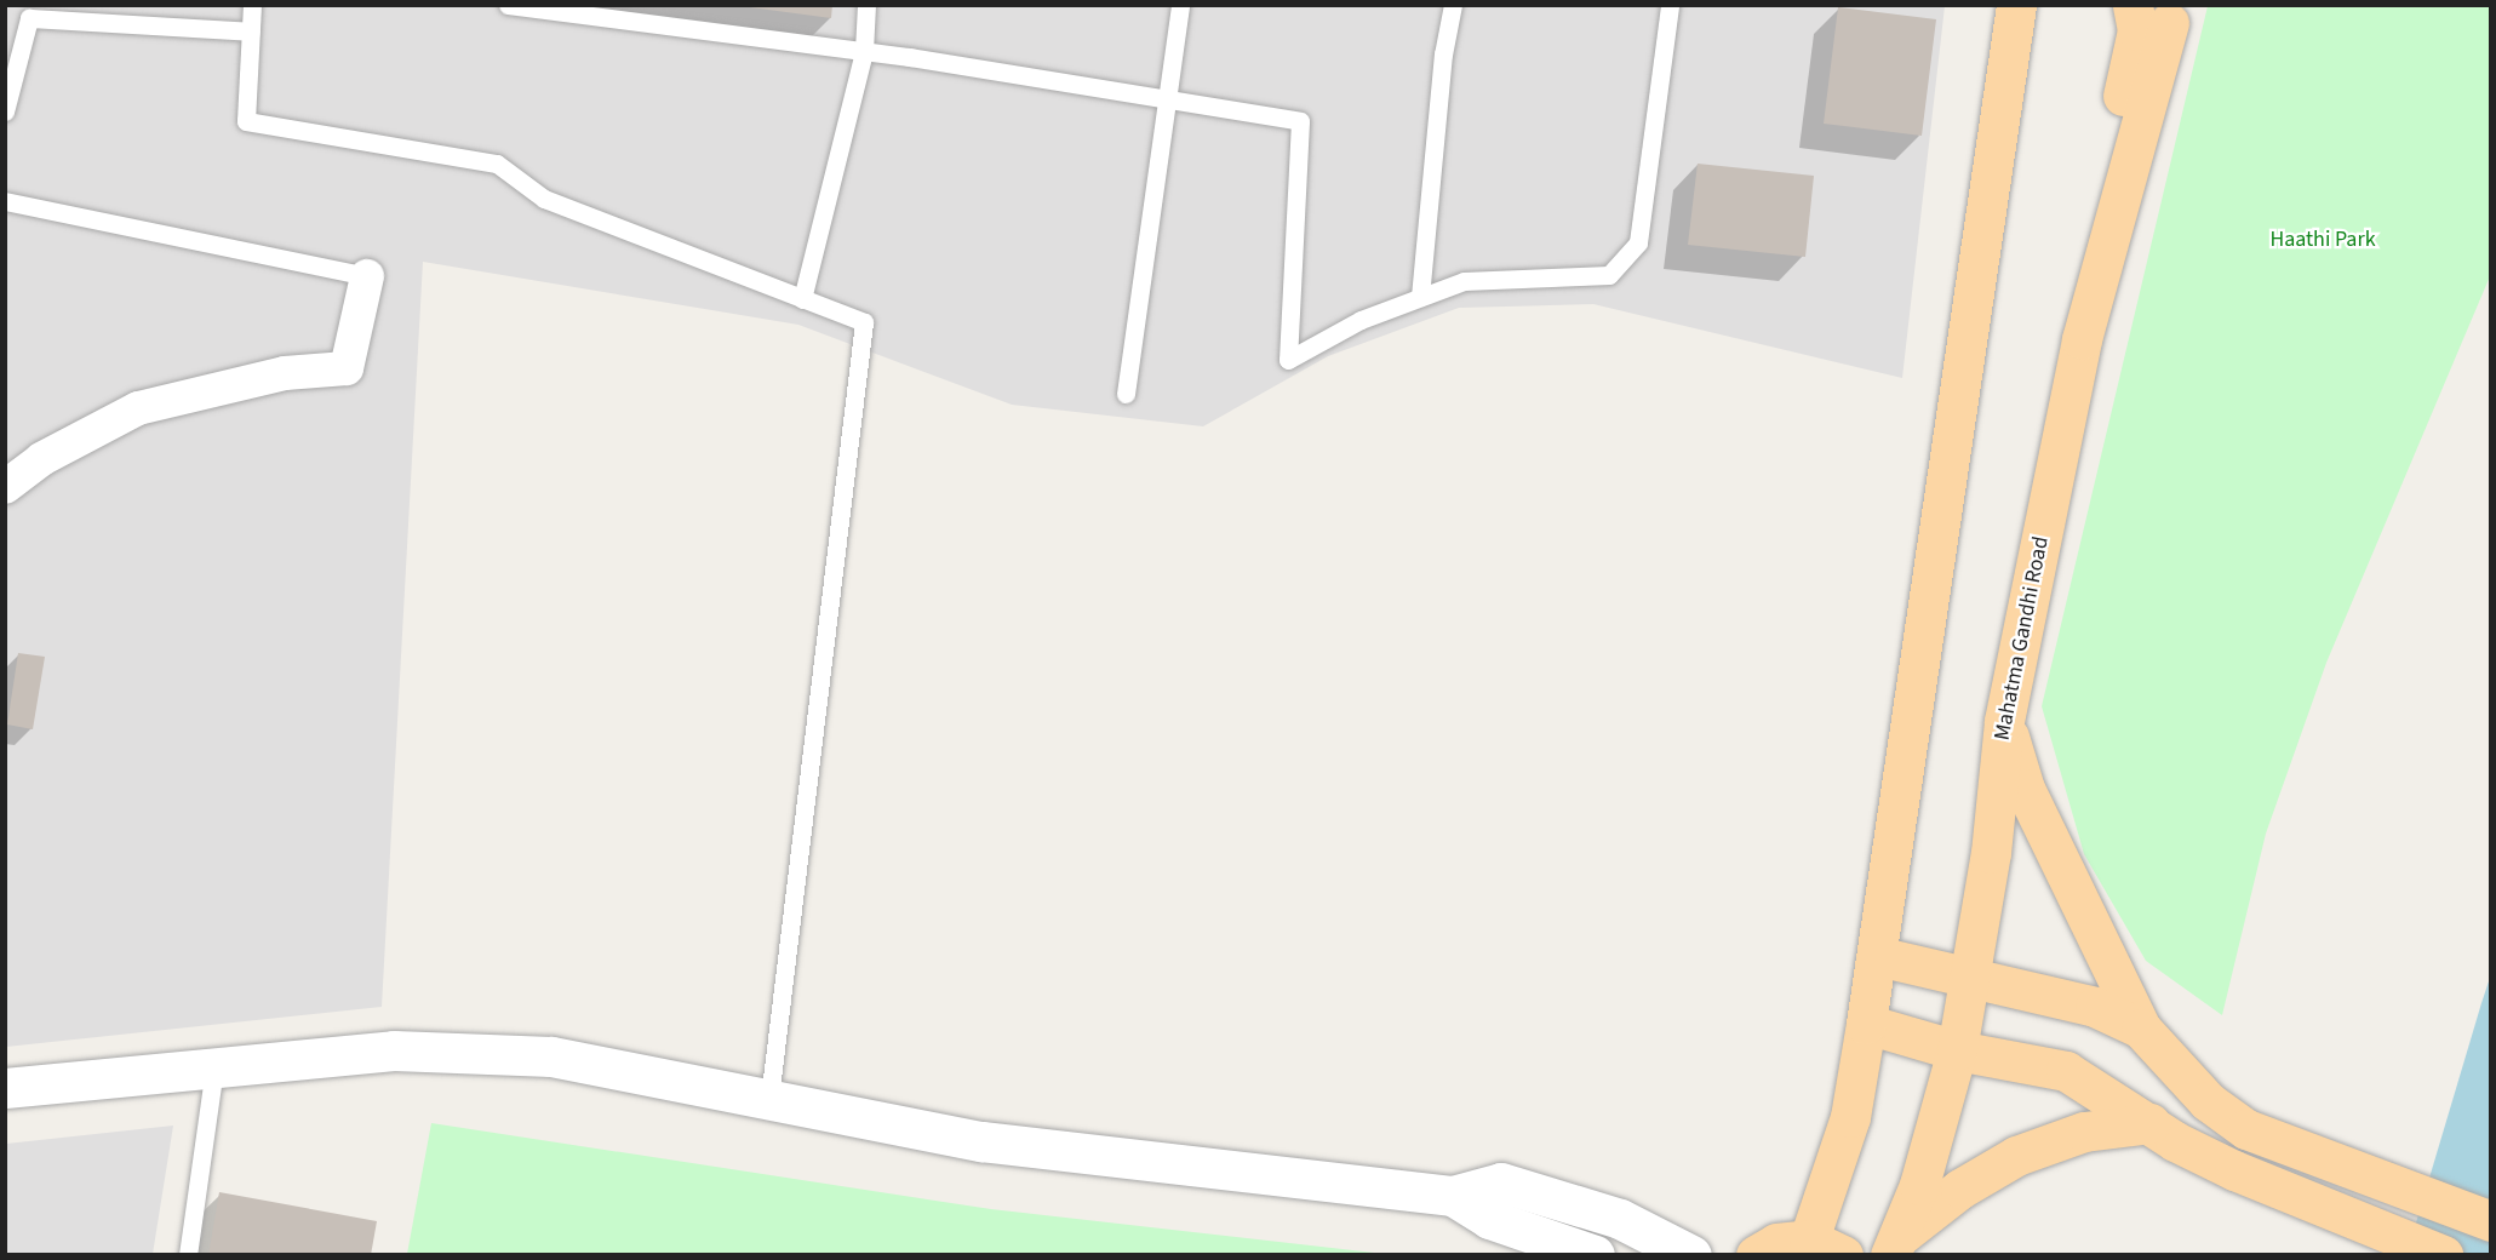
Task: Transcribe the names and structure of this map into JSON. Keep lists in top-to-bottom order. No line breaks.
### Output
{"streets":{"main road":["Mahatma Gandhi Road"]},"parks":["Haathi Park"]}
